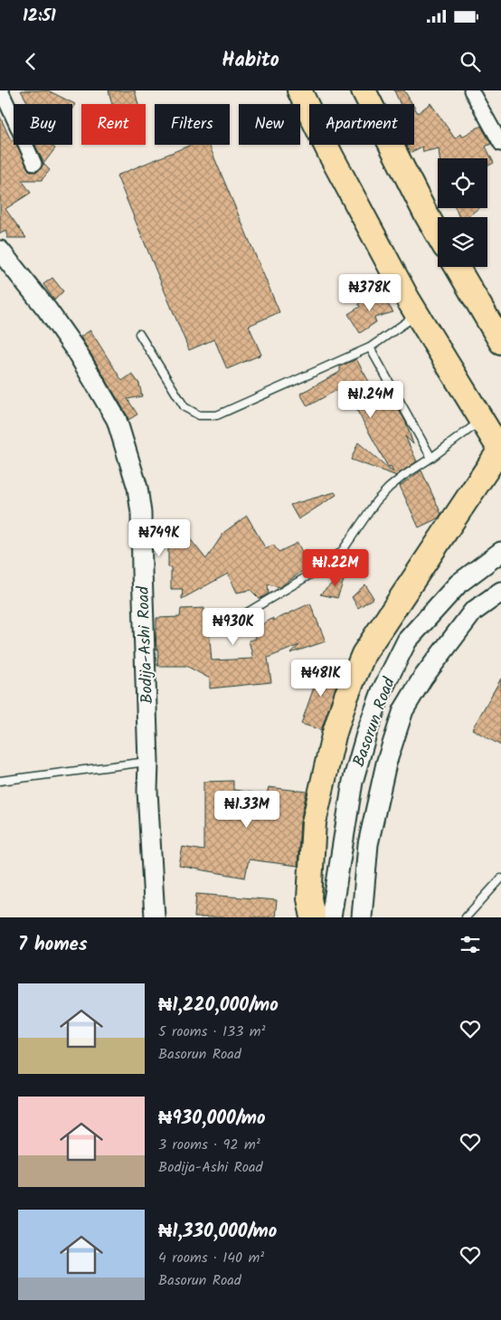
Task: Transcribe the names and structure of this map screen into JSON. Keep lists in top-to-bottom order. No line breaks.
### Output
{"streets":{"main road":["Bodija-Ashi Road","Basorun Road"]},"page":{"status":"12:51","header":"Habito","chip":["Buy","Rent","Filters","New","Apartment"],"price":["₦378K","₦1.24M","₦749K","₦1.22M","₦930K","₦481K","₦1.33M"],"heading":"7 homes","list":[{"name":"₦1,220,000/mo","note":"5 rooms · 133 m² · Basorun Road"},{"name":"₦930,000/mo","note":"3 rooms · 92 m² · Bodija-Ashi Road"},{"name":"₦1,330,000/mo","note":"4 rooms · 140 m² · Basorun Road"}]}}
